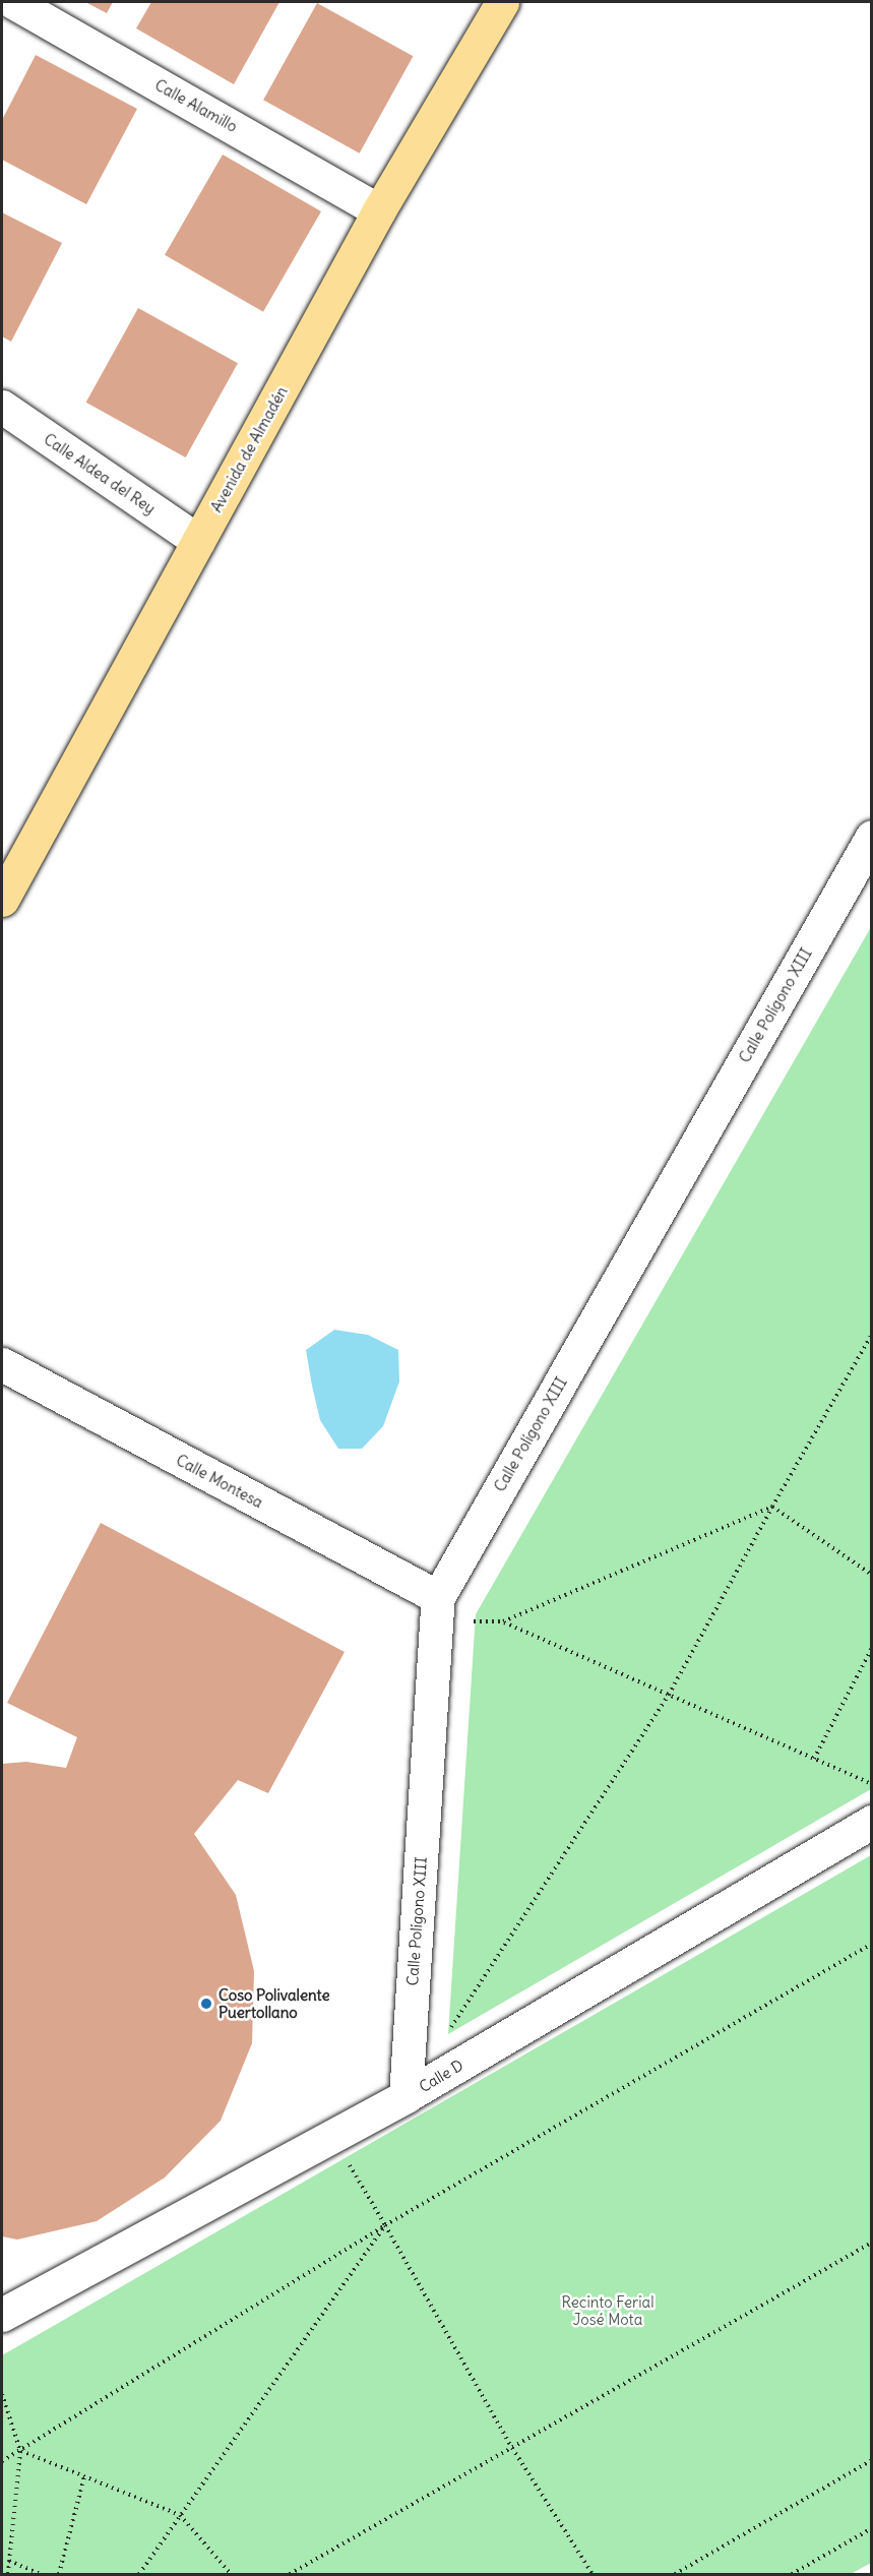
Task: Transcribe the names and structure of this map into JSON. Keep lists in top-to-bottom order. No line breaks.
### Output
{"streets":{"main road":["Avenida de Almadén"],"street":["Calle Alamillo","Calle Aldea del Rey","Calle Polígono XIII","Calle Montesa","Calle D"]},"crossings":[["Calle Alamillo","Avenida de Almadén"],["Avenida de Almadén","Calle Aldea del Rey"],["Calle Polígono XIII","Calle Montesa"],["Calle Polígono XIII","Calle D"]],"parks":["Recinto Ferial José Mota"],"places":["Coso Polivalente Puertollano"]}
